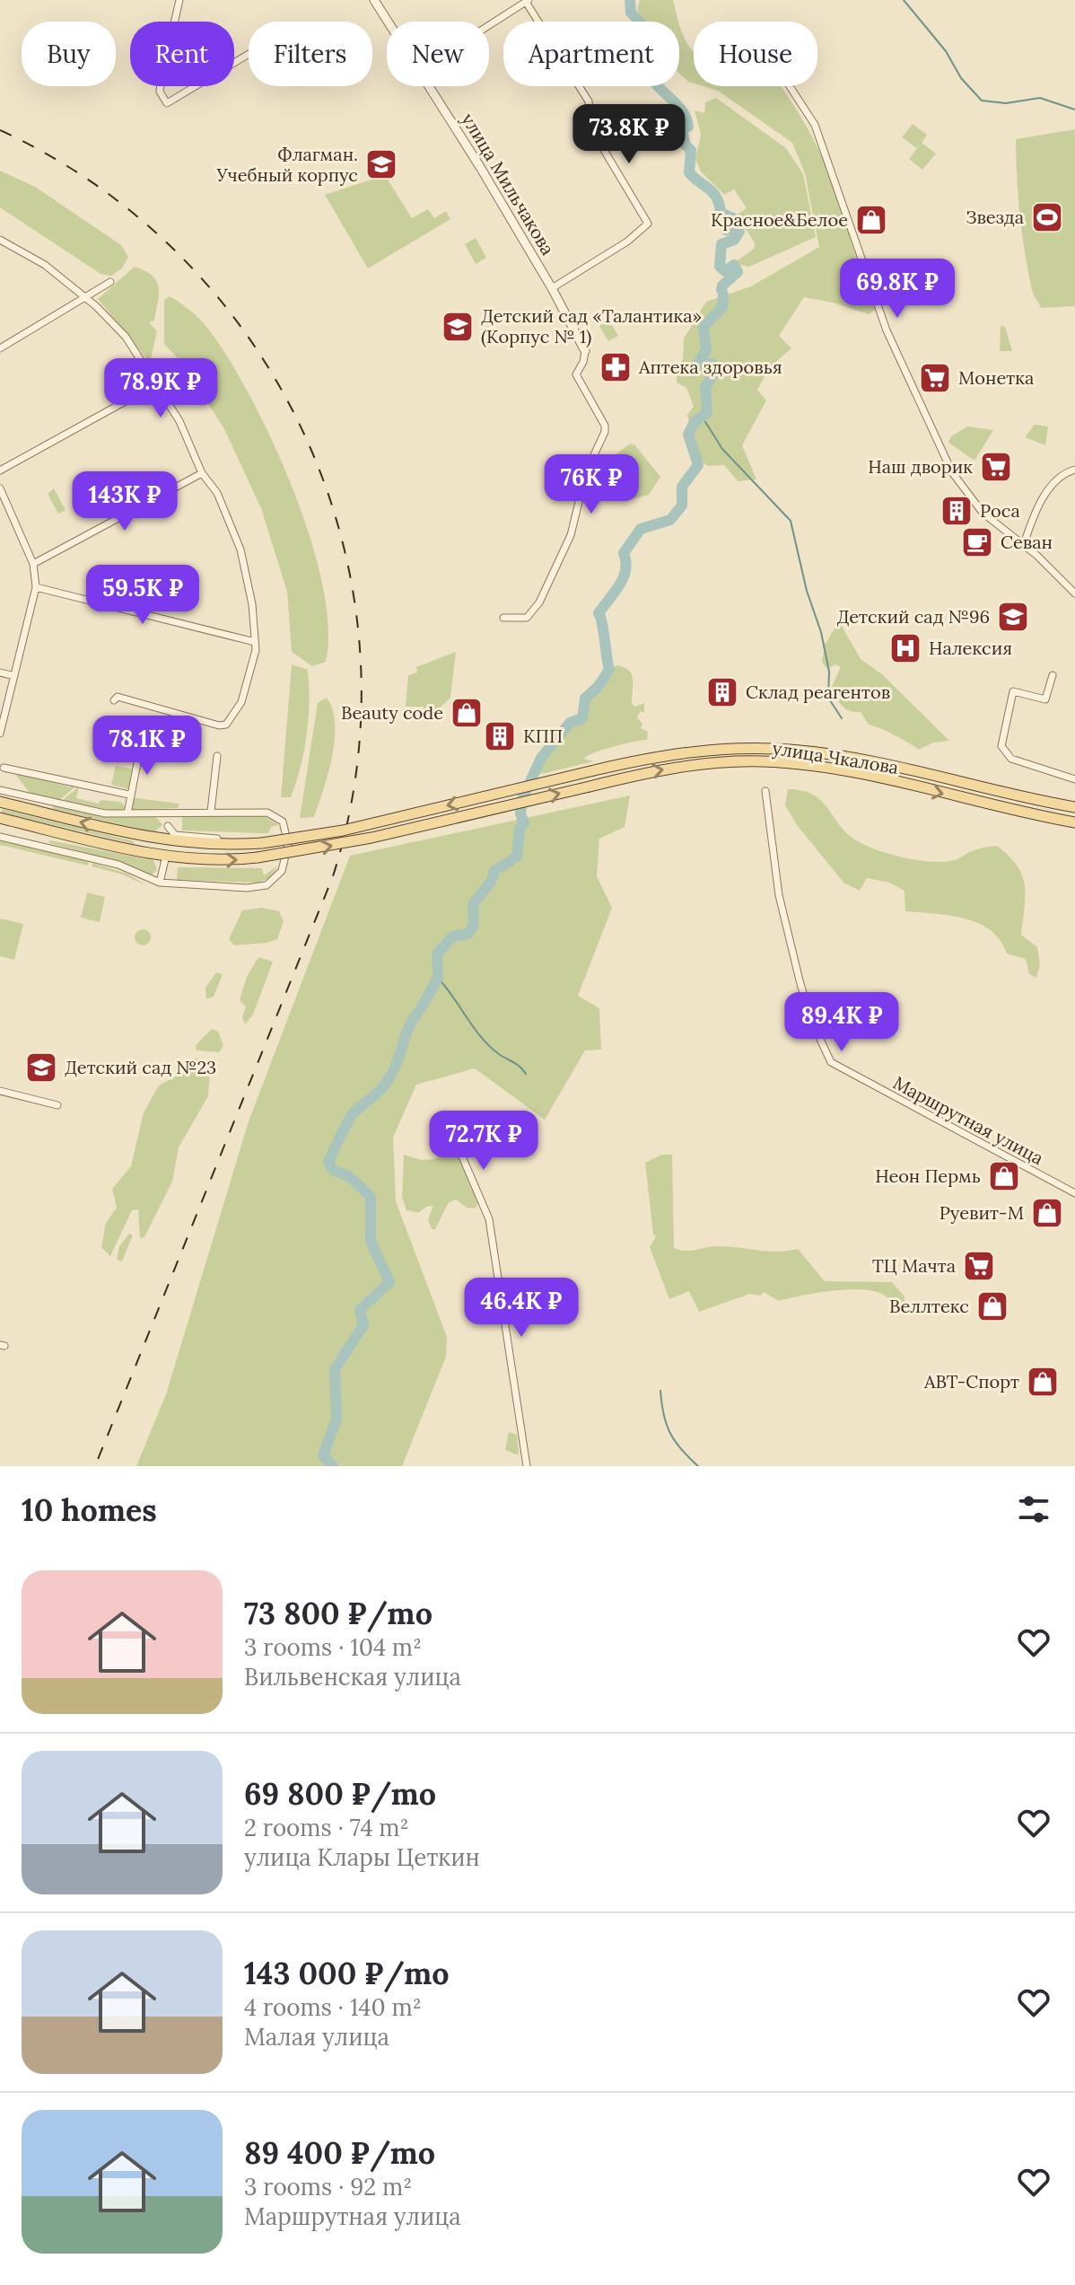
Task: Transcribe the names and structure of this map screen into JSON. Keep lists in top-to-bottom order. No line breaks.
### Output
{"streets":{"main road":["улица Чкалова"],"street":["улица Мильчакова","Маршрутная улица"]},"places":{"school or university":["Флагман. Учебный корпус","Детский сад «Талантика» (Корпус № 1)","Детский сад №96","Детский сад №23"],"sports":["Звезда"],"shop":["Красное&Белое","Beauty code","Неон Пермь","Руевит-М","Веллтекс","АВТ-Спорт"],"pharmacy":["Аптека здоровья"],"supermarket":["Монетка","Наш дворик","ТЦ Мачта"],"building":["Роса","Склад реагентов","КПП"],"cafe":["Севан"],"hospital":["Налексия"]},"page":{"chip":["Buy","Rent","Filters","New","Apartment","House"],"price":["73.8K ₽","69.8K ₽","78.9K ₽","76K ₽","143K ₽","59.5K ₽","78.1K ₽","89.4K ₽","72.7K ₽","46.4K ₽"],"heading":"10 homes","list":[{"name":"73 800 ₽/mo","note":"3 rooms · 104 m² · Вильвенская улица"},{"name":"69 800 ₽/mo","note":"2 rooms · 74 m² · улица Клары Цеткин"},{"name":"143 000 ₽/mo","note":"4 rooms · 140 m² · Малая улица"},{"name":"89 400 ₽/mo","note":"3 rooms · 92 m² · Маршрутная улица"}]}}
